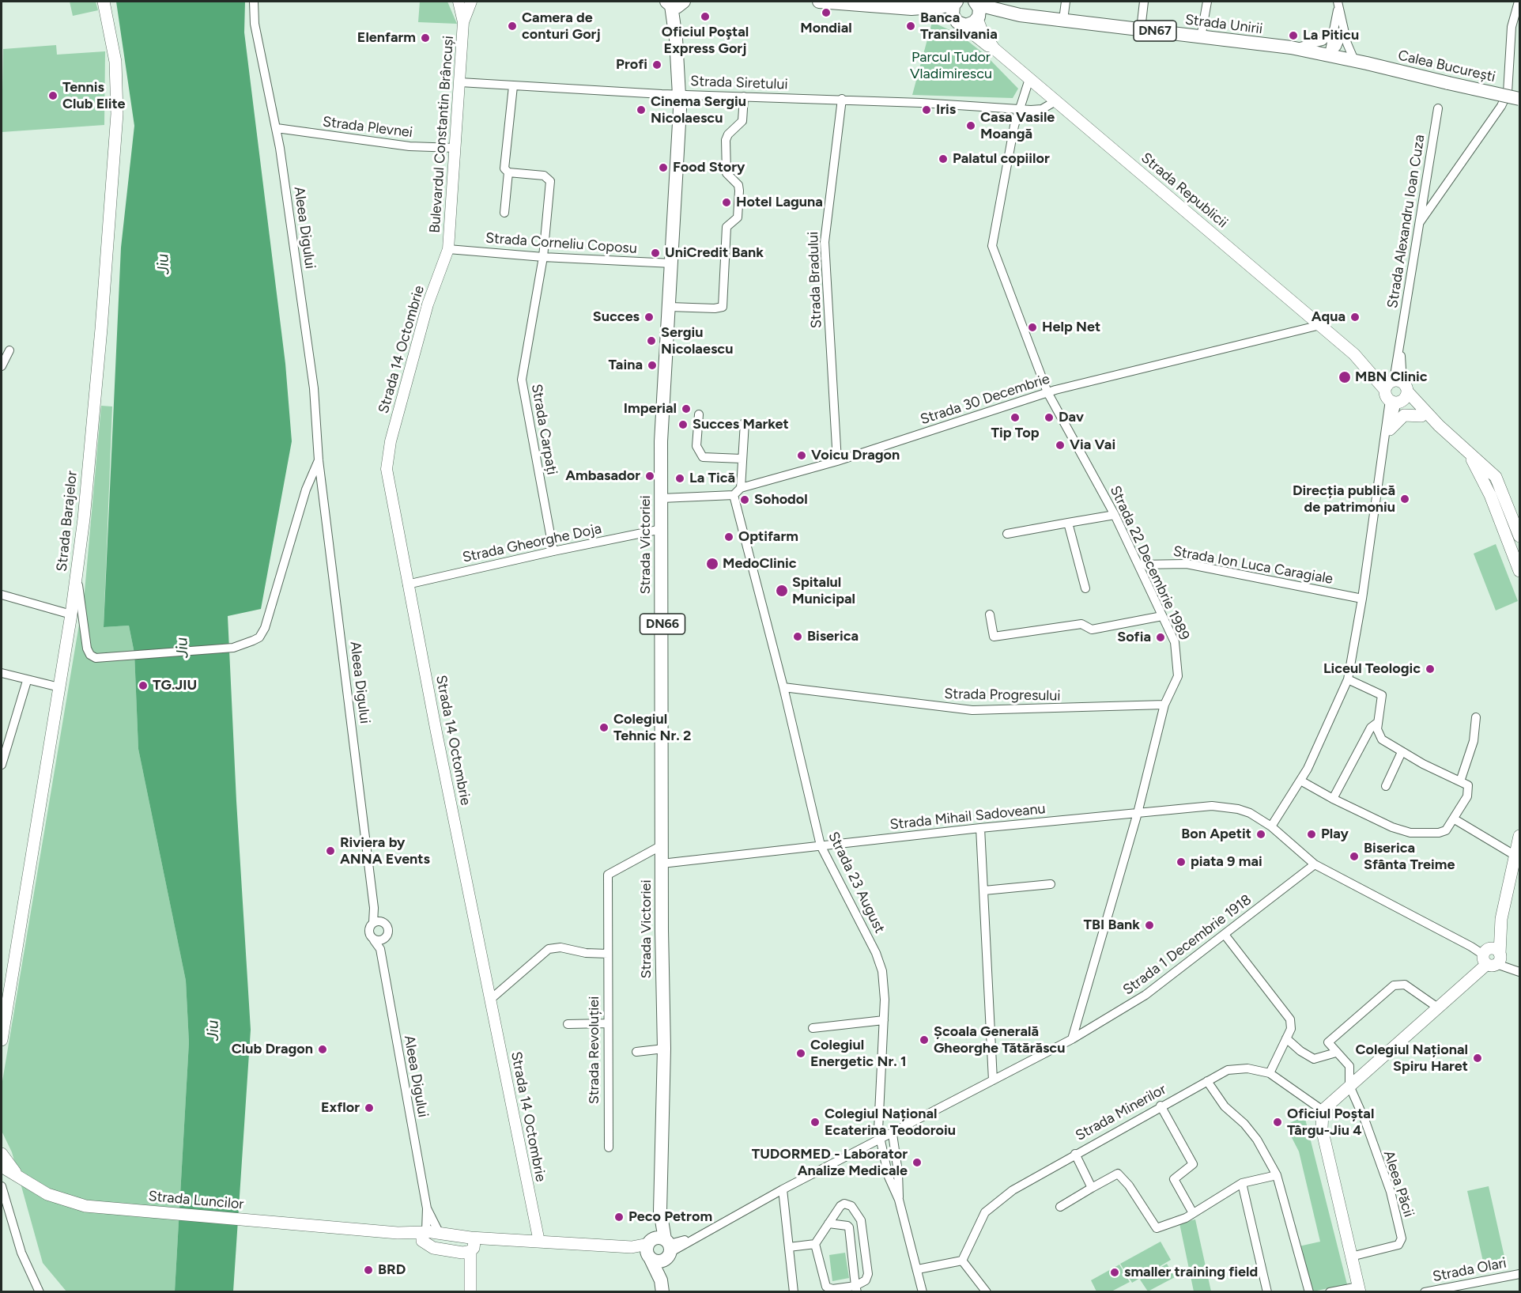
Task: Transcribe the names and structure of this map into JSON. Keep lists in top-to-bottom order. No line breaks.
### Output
{"streets":{"main road":["Strada Unirii","DN67","Calea București","Strada Republicii","Strada Barajelor","Strada Victoriei","DN66","Strada Luncilor"],"street":["Strada Siretului","Strada Plevnei","Bulevardul Constantin Brâncuși","Strada Alexandru Ioan Cuza","Aleea Digului","Strada Corneliu Coposu","Strada Bradului","Strada 14 Octombrie","Strada 30 Decembrie","Strada Carpați","Strada Gheorghe Doja","Strada 22 Decembrie 1989","Strada Ion Luca Caragiale","Strada Progresului","Strada Mihail Sadoveanu","Strada 23 August","Strada 1 Decembrie 1918","Strada Revoluției","Strada Minerilor","Aleea Păcii","Strada Olari"]},"crossings":[["Strada Unirii","Calea București"],["Strada Unirii","Strada Republicii"],["Strada Siretului","Bulevardul Constantin Brâncuși"],["Strada Siretului","Strada Bradului"],["Strada Siretului","Strada Victoriei"],["Strada Siretului","Strada 22 Decembrie 1989"],["Strada Plevnei","Bulevardul Constantin Brâncuși"],["Strada Plevnei","Aleea Digului"],["Bulevardul Constantin Brâncuși","Strada Corneliu Coposu"],["Bulevardul Constantin Brâncuși","Strada 14 Octombrie"],["Strada Republicii","Strada Alexandru Ioan Cuza"],["Strada Republicii","Strada 30 Decembrie"],["Strada Republicii","Strada 22 Decembrie 1989"],["Strada Alexandru Ioan Cuza","Strada Ion Luca Caragiale"],["Strada Alexandru Ioan Cuza","Strada Mihail Sadoveanu"],["Aleea Digului","Strada Barajelor"],["Aleea Digului","Strada Luncilor"],["Strada Corneliu Coposu","Strada 14 Octombrie"],["Strada Corneliu Coposu","Strada Carpați"],["Strada Corneliu Coposu","Strada Victoriei"],["Strada Bradului","Strada 30 Decembrie"],["Strada 14 Octombrie","Strada Gheorghe Doja"],["Strada 30 Decembrie","Strada 22 Decembrie 1989"],["Strada 30 Decembrie","Strada 23 August"],["Strada Carpați","Strada Gheorghe Doja"],["Strada Gheorghe Doja","Strada Victoriei"],["Strada Victoriei","Strada Mihail Sadoveanu"],["Strada Victoriei","Strada 1 Decembrie 1918"],["Strada Victoriei","Strada Revoluției"],["Strada 22 Decembrie 1989","Strada Ion Luca Caragiale"],["Strada 22 Decembrie 1989","Strada Progresului"],["Strada 22 Decembrie 1989","Strada Mihail Sadoveanu"],["Strada 22 Decembrie 1989","Strada 1 Decembrie 1918"],["Strada Progresului","Strada 23 August"],["Strada Mihail Sadoveanu","Strada 23 August"],["Strada 23 August","Strada 1 Decembrie 1918"]],"water":["Jiu"],"parks":["Parcul Tudor Vladimirescu"],"places":["Mondial","Oficiul Poştal Express Gorj","Camera de conturi Gorj","Banca Transilvania","La Piticu","Elenfarm","Profi","Tennis Club Elite","Cinema Sergiu Nicolaescu","Iris","Casa Vasile Moangă","Palatul copiilor","Food Story","Hotel Laguna","UniCredit Bank","Succes","Aqua","Help Net","Sergiu Nicolaescu","Taina","MBN Clinic","Imperial","Tip Top","Dav","Succes Market","Via Vai","Voicu Dragon","Ambasador","La Tică","Direcția publică de patrimoniu","Sohodol","Optifarm","MedoClinic","Spitalul Municipal","Biserica","Sofia","Liceul Teologic","TG.JIU","Colegiul Tehnic Nr. 2","Bon Apetit","Play","Riviera by ANNA Events","Biserica Sfânta Treime","piata 9 mai","TBI Bank","Școala Generală Gheorghe Tătărăscu","Club Dragon","Colegiul Energetic Nr. 1","Colegiul Național Spiru Haret","Exflor","Colegiul Național Ecaterina Teodoroiu","Oficiul Poștal Târgu-Jiu 4","TUDORMED - Laborator Analize Medicale","Peco Petrom","BRD","smaller training field"]}
